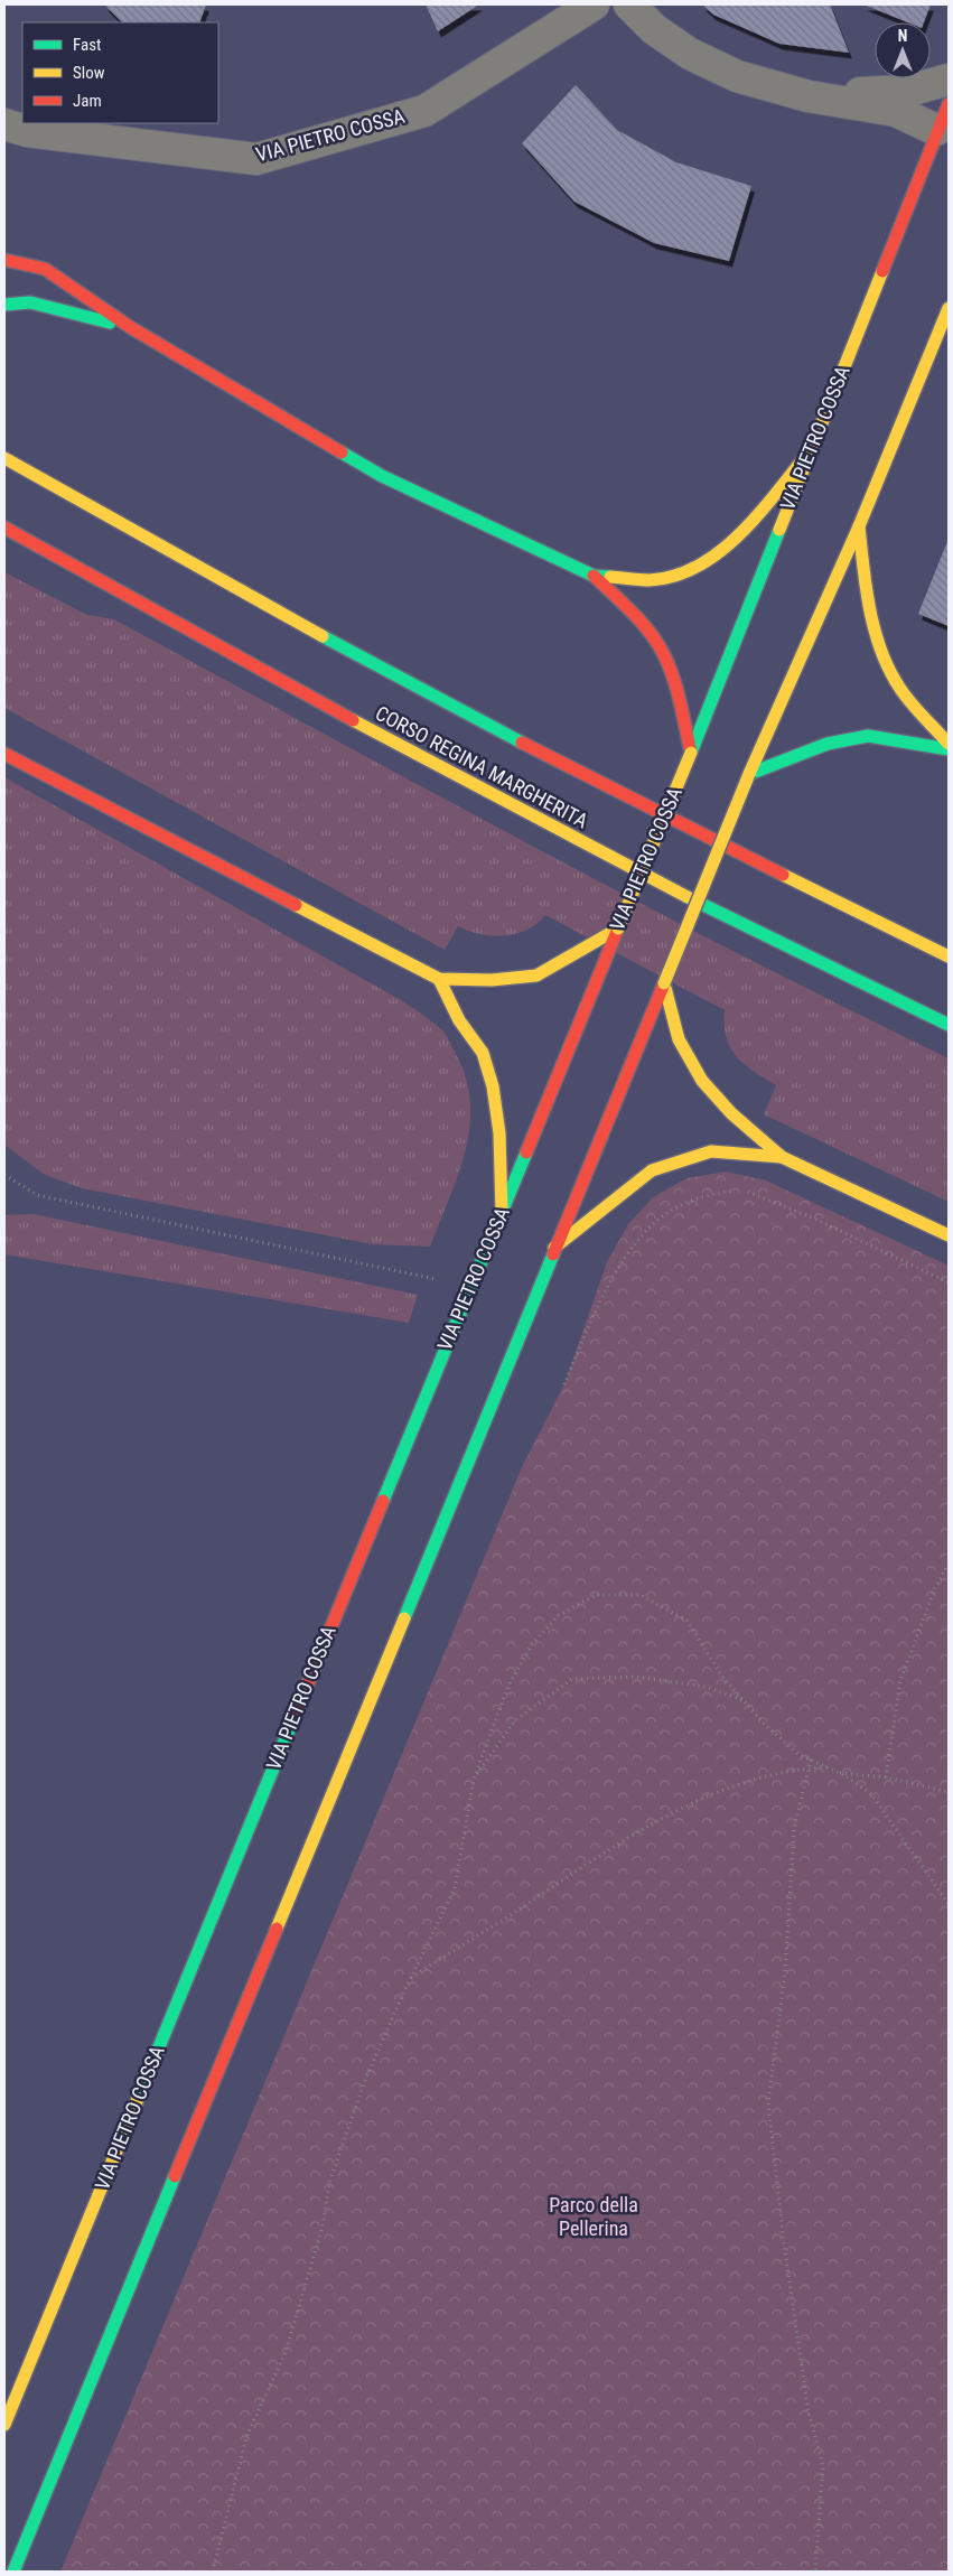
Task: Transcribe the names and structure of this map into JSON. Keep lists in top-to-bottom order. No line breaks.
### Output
{"streets":{"main road":["VIA PIETRO COSSA","CORSO REGINA MARGHERITA"]},"parks":["Parco della Pellerina"],"legend":["Fast","Slow","Jam"],"north":"top"}
